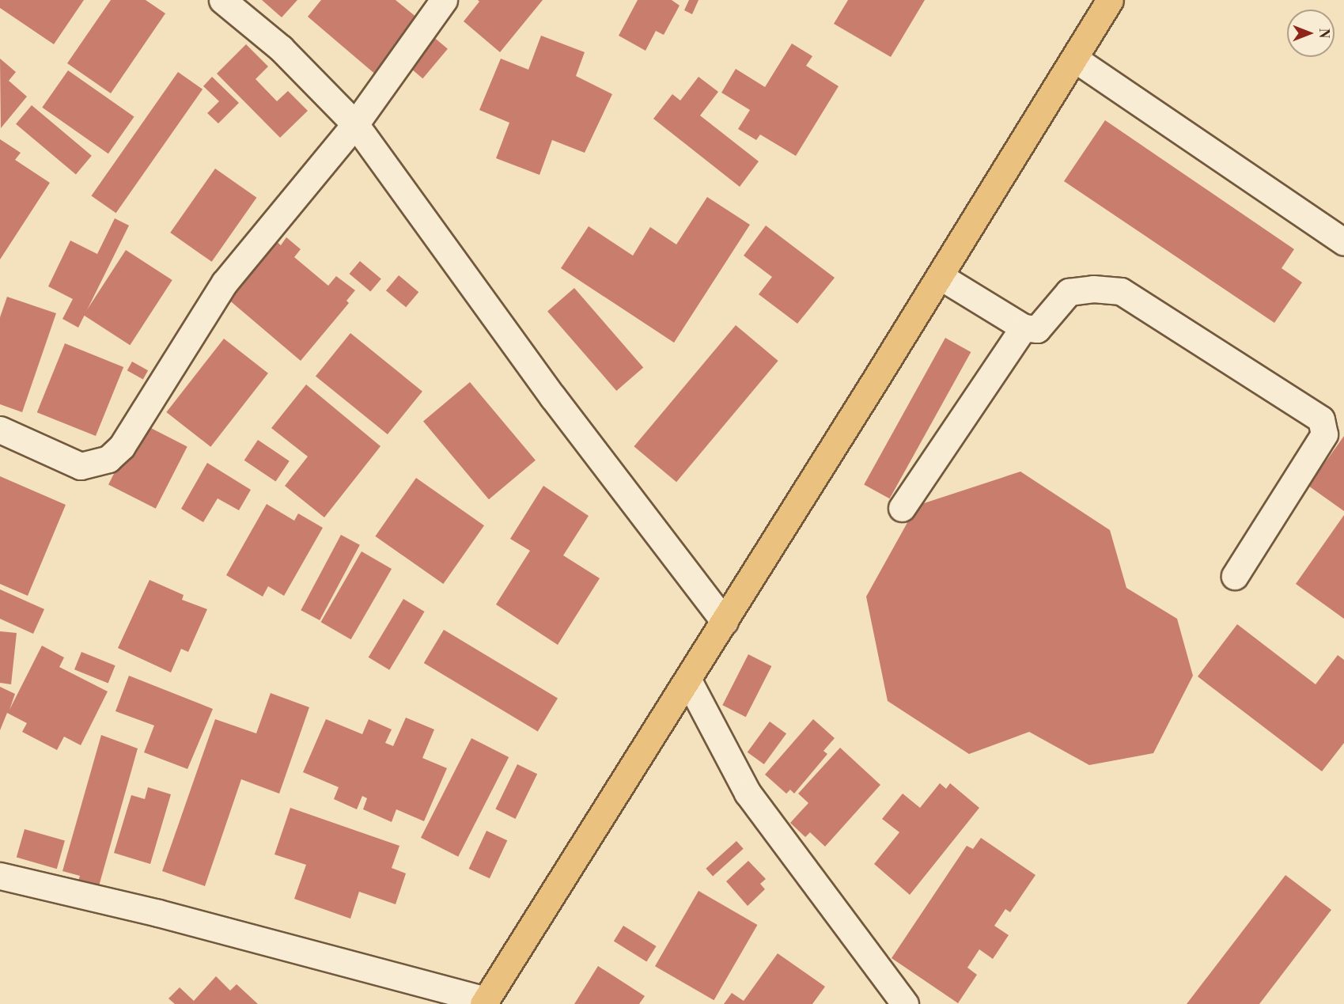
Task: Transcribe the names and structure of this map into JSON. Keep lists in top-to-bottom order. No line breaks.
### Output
{"north":"right"}
